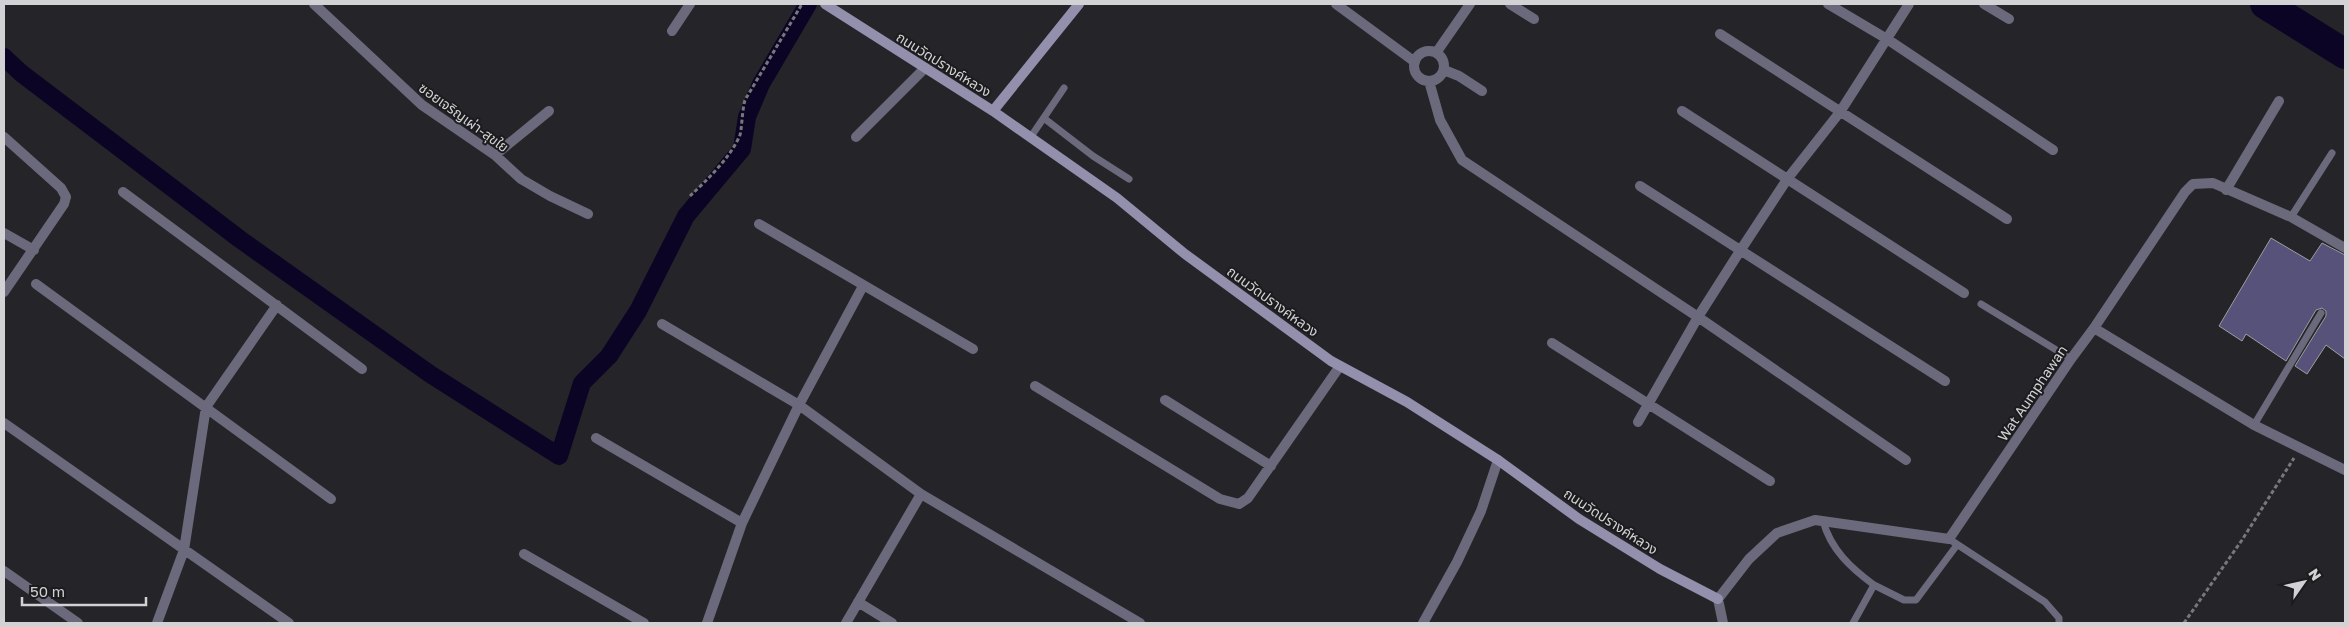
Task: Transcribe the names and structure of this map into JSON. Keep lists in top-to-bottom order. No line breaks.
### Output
{"streets":{"street":["ถนนวัดปรางค์หลวง","ซอยเจริญเผ่า-สุขใย","Wat Aumphawan"]},"scale_bar":"50 m","north":"top right"}
